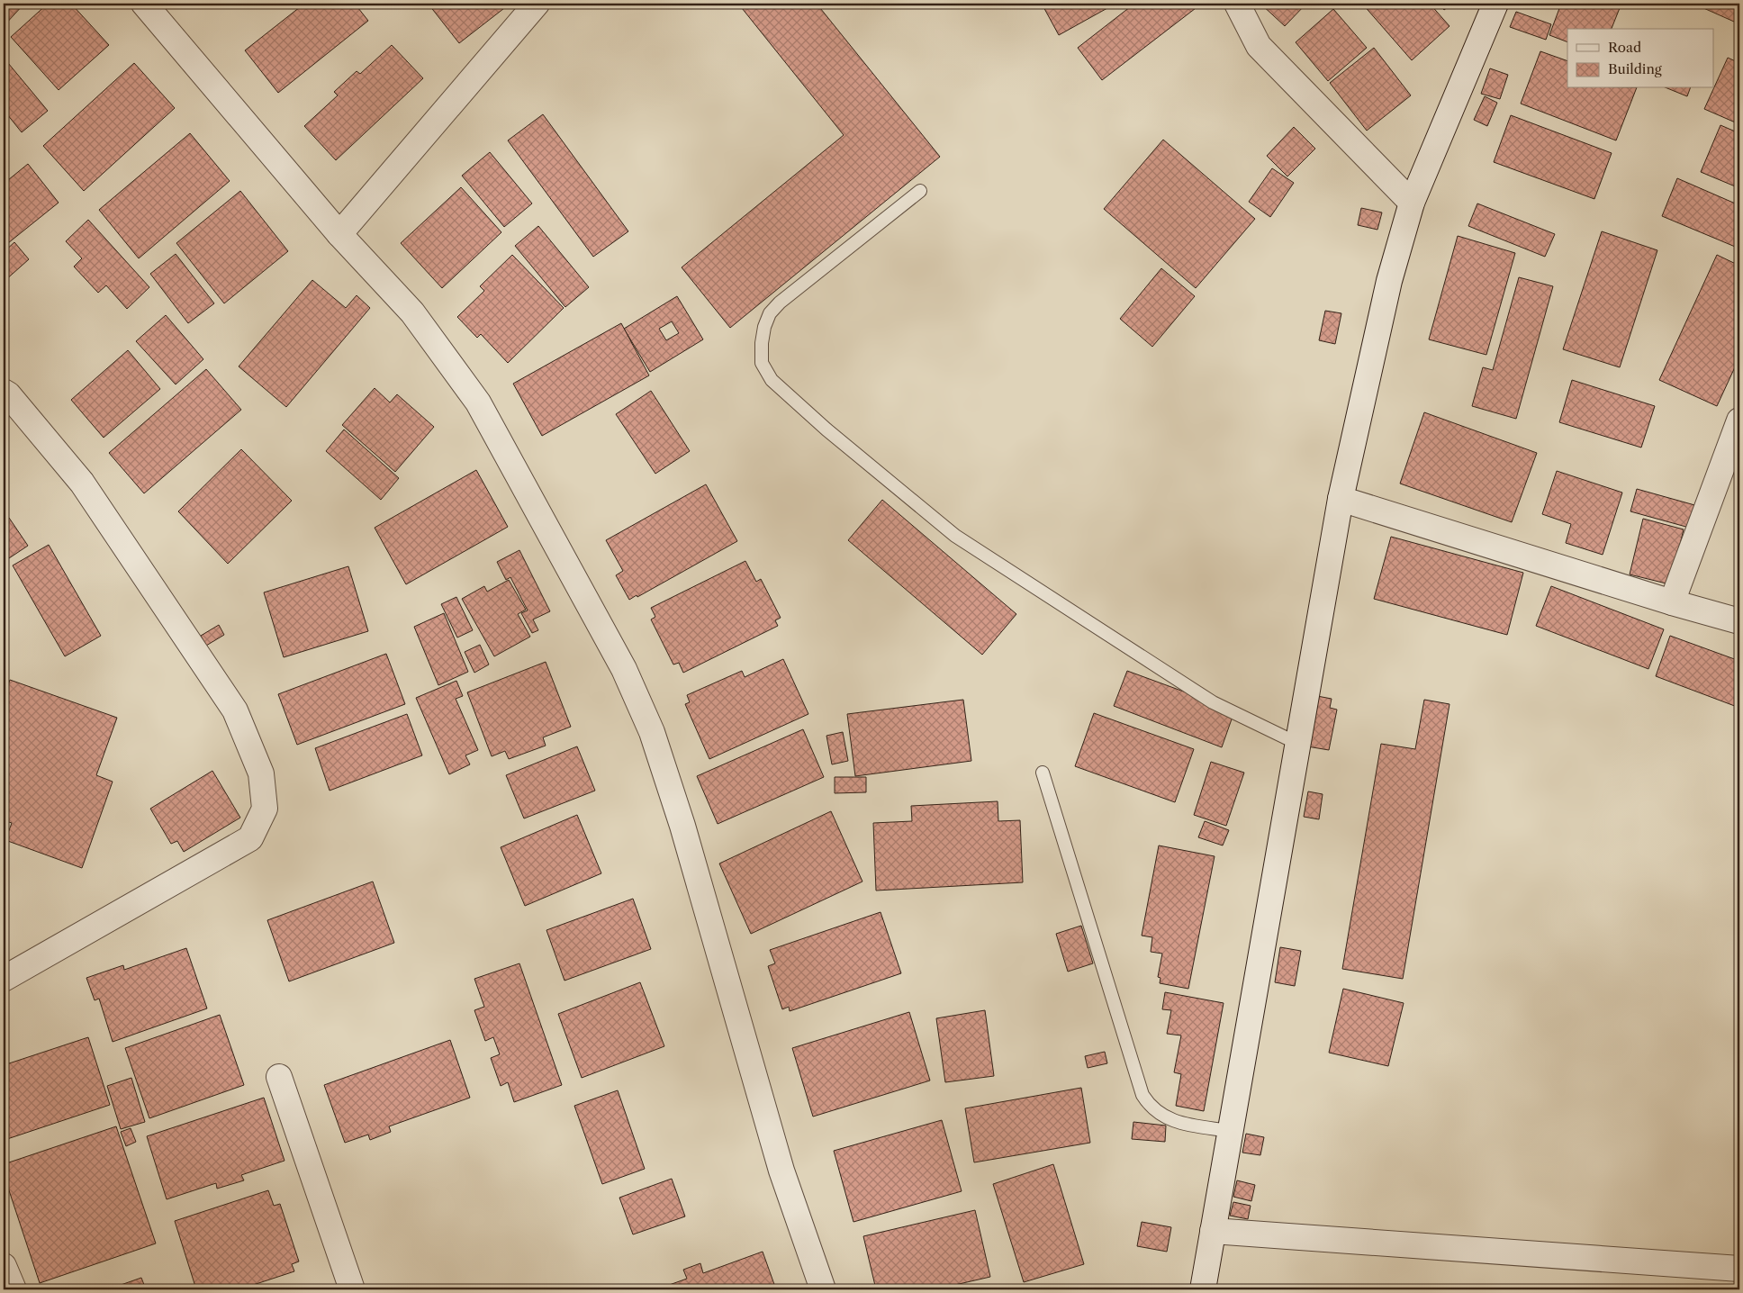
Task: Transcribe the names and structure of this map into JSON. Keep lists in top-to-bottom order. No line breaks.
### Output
{"legend":["Road","Building"]}
